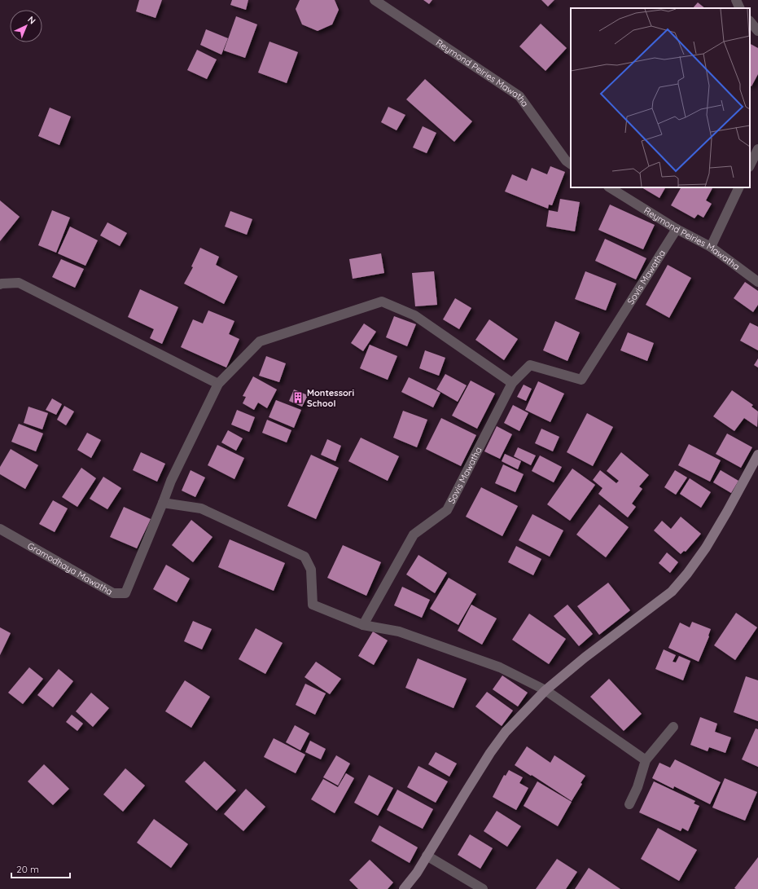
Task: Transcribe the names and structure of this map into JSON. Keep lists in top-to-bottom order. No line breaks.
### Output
{"streets":{"street":["Reymond Peiries Mawatha","Sovis Mawatha","Gramodhaya Mawatha"]},"crossings":[["Reymond Peiries Mawatha","Sovis Mawatha"]],"places":{"building":["Montessori School"]},"scale_bar":"20 m","north":"top right"}
